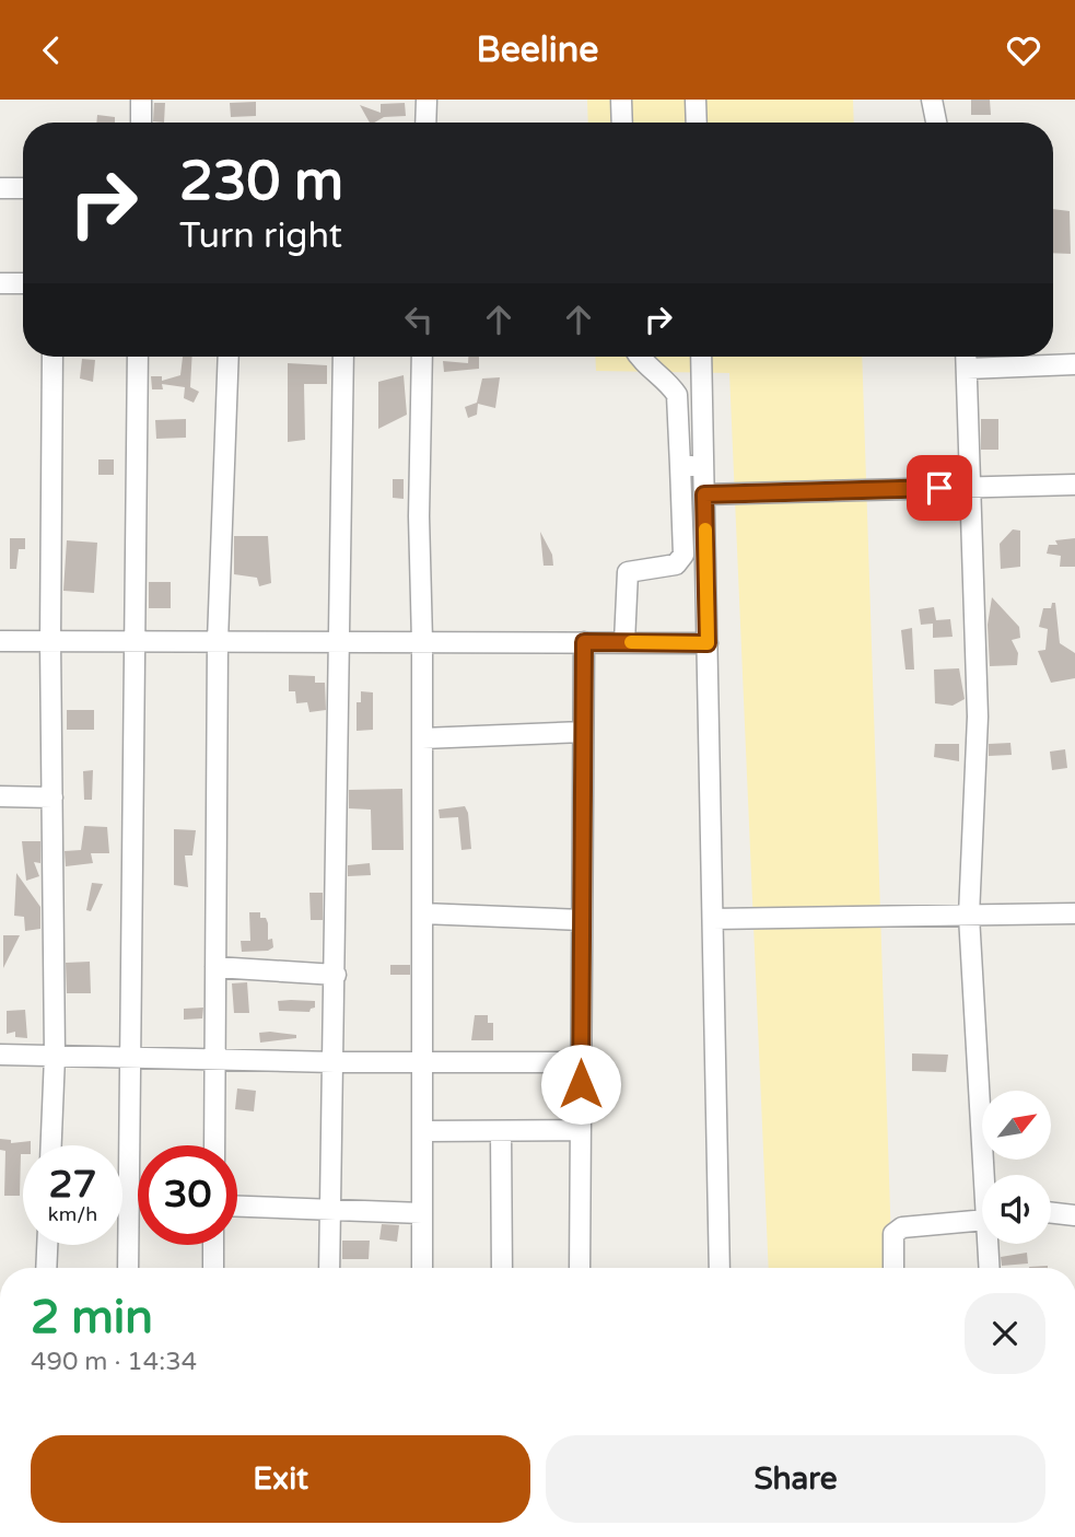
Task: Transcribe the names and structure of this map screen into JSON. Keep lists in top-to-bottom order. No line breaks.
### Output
{"north":"top right","page":{"header":"Beeline","turn":["230 m","Turn right"],"speed":"27 km/h","limit":"30","heading":["2 min","490 m · 14:34"],"buttons":["Exit","Share"]}}
